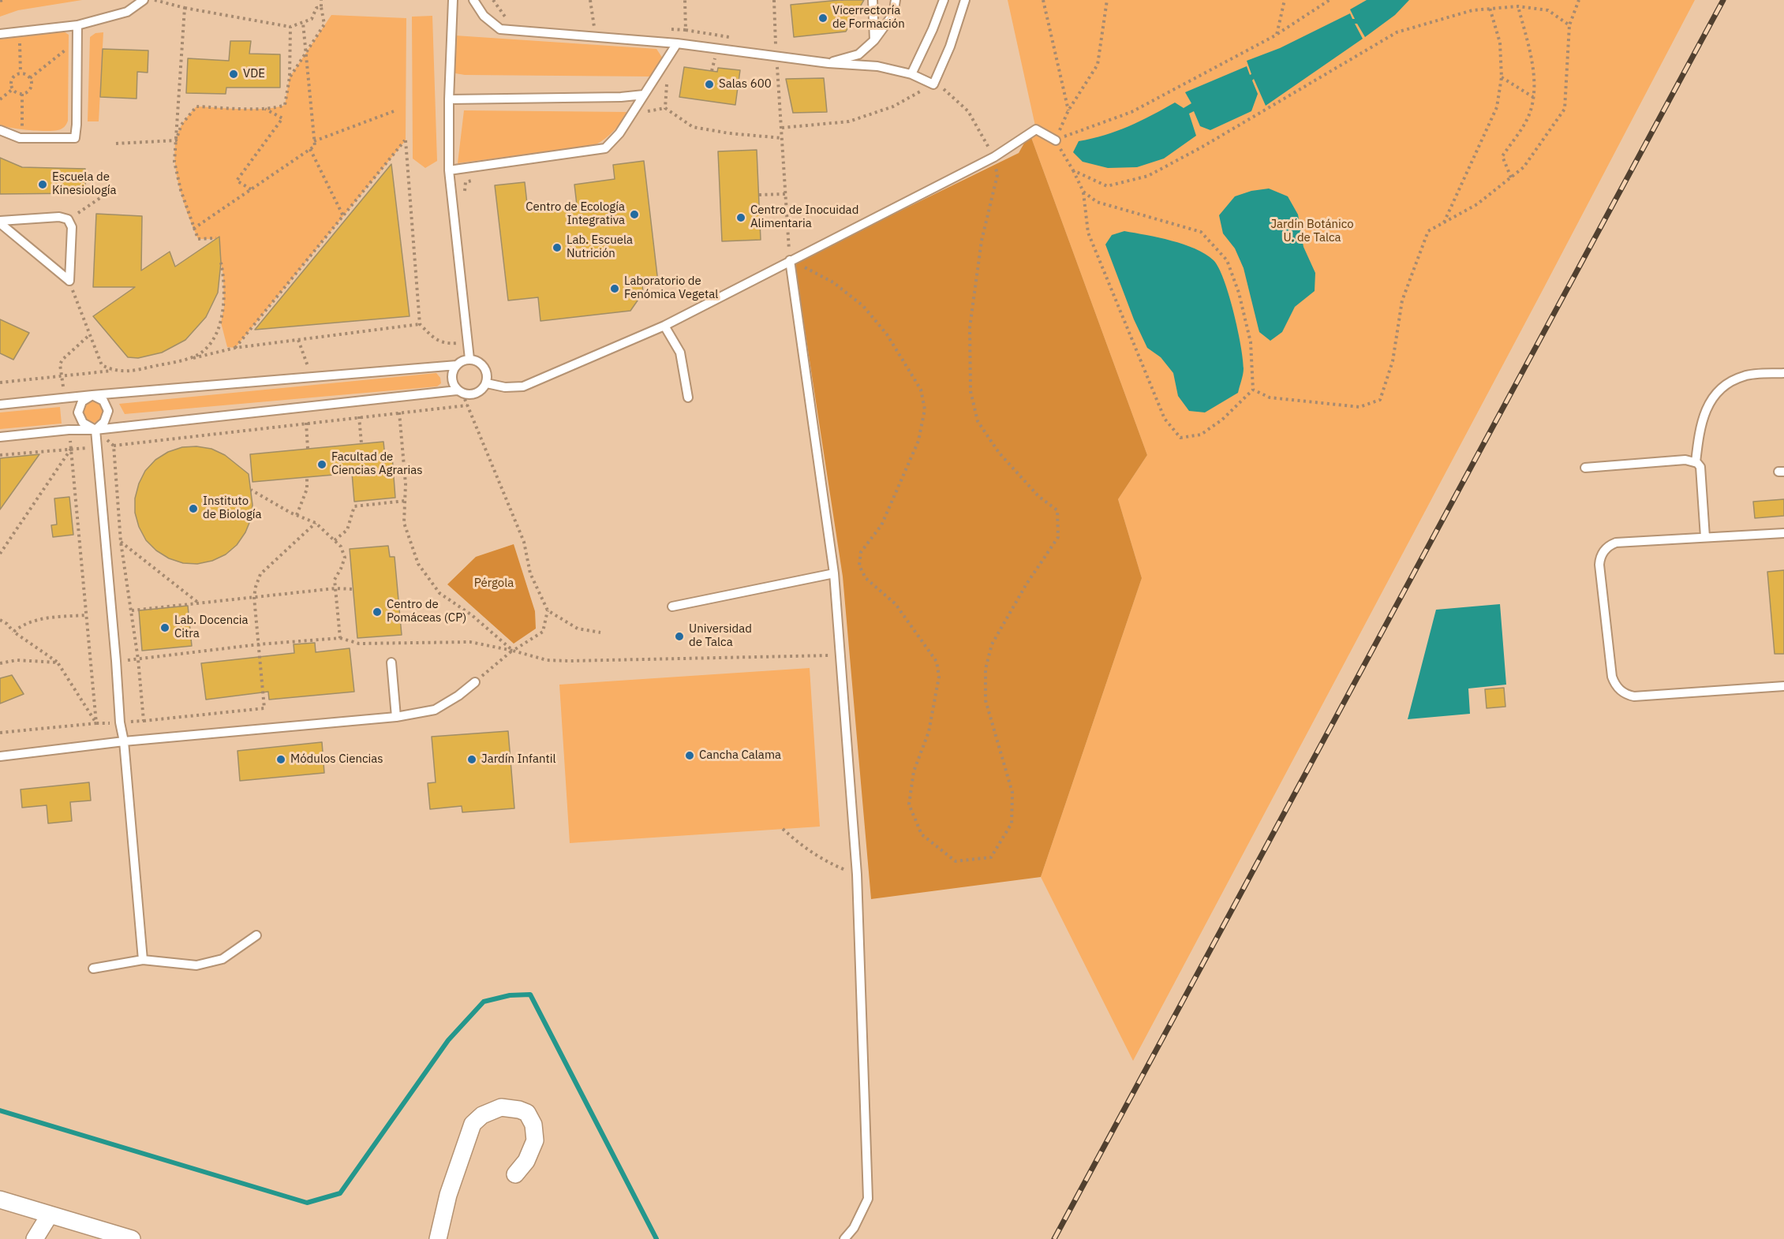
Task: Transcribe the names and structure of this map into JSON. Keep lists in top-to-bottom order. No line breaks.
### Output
{"parks":["Jardin Botánico U. de Talca","Pérgola"],"places":["Vicerrectoría de Formación","VDE","Salas 600","Escuela de Kinesiología","Centro de Ecología Integrativa","Centro de Inocuidad Alimentaria","Lab. Escuela Nutrición","Laboratorio de Fenómica Vegetal","Facultad de Ciencias Agrarias","Instituto de Biología","Centro de Pomáceas (CP)","Lab. Docencia Citra","Universidad de Talca","Cancha Calama","Módulos Ciencias","Jardín Infantil"]}
